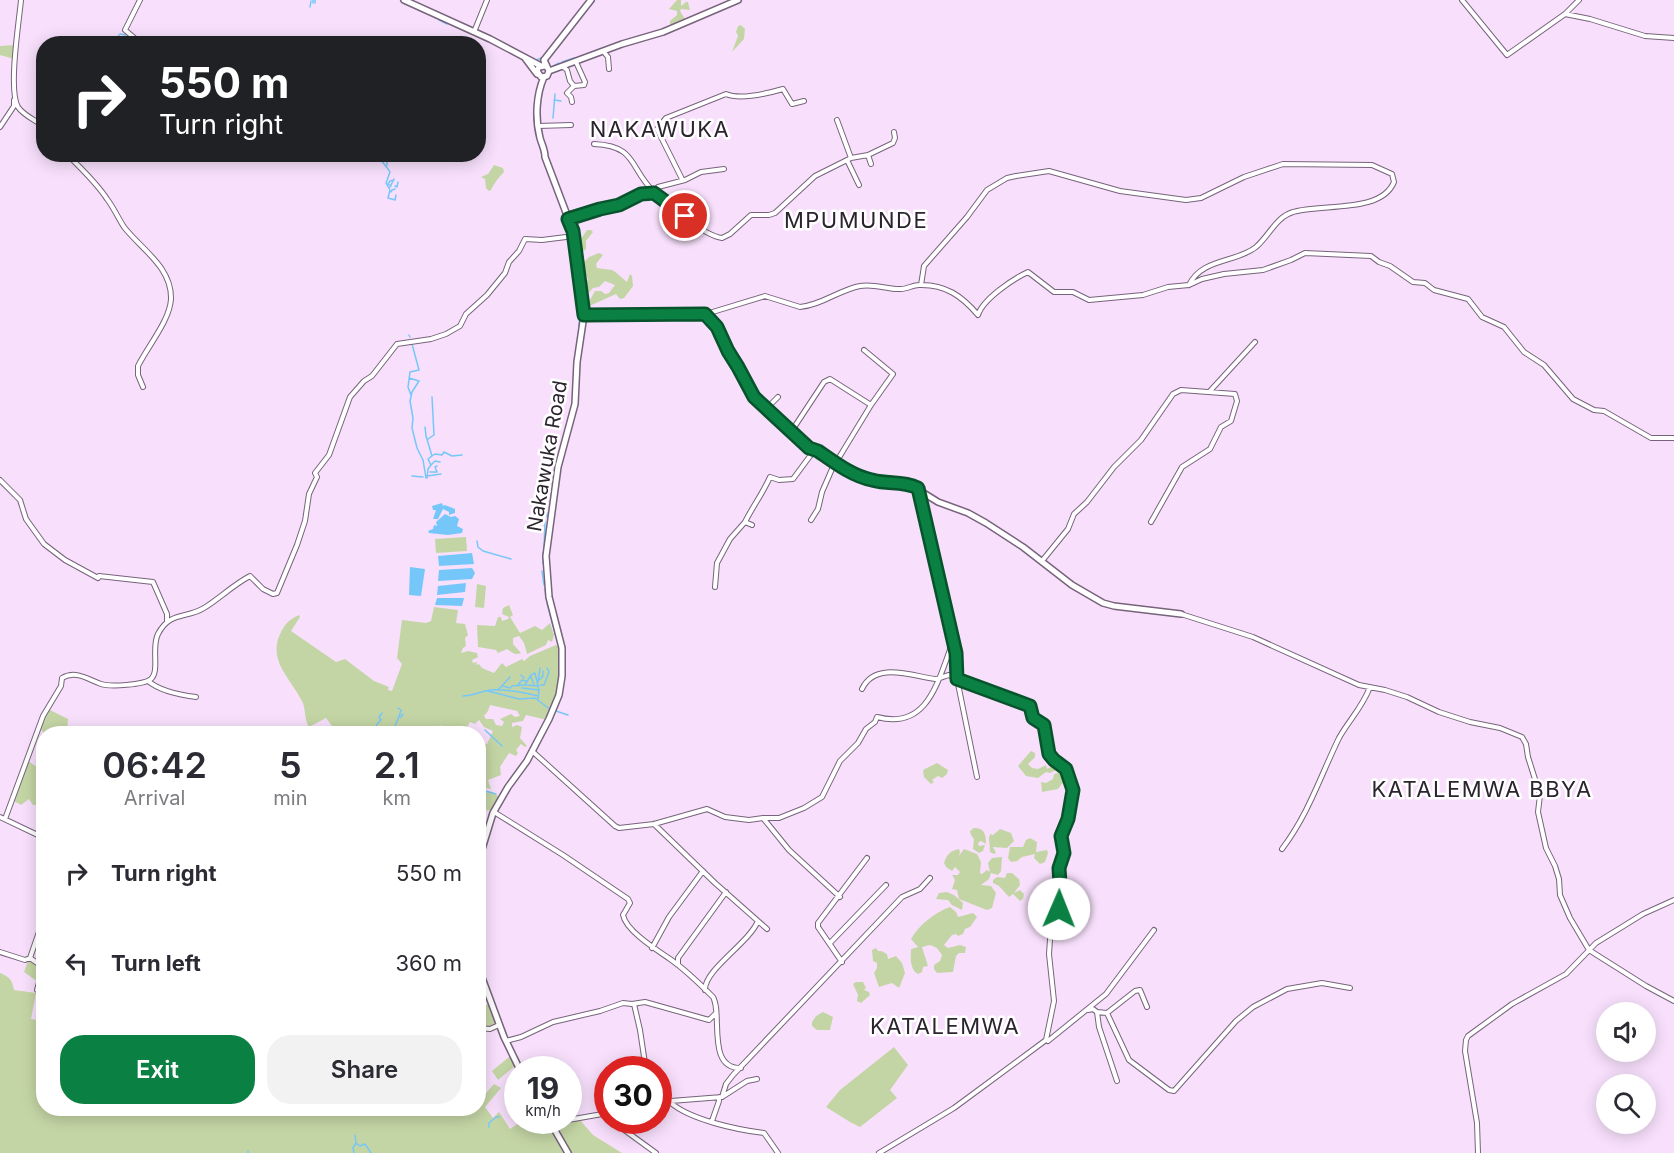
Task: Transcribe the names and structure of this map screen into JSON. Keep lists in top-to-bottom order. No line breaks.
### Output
{"streets":{"main road":["Nakawuka Road"]},"districts":["NAKAWUKA","MPUMUNDE","KATALEMWA BBYA","KATALEMWA"],"page":{"turn":["550 m","Turn right"],"eta":["06:42","Arrival","5","min","2.1","km"],"list":[{"name":"Turn right","value":"550 m"},{"name":"Turn left","value":"360 m"}],"buttons":["Exit","Share"],"speed":"19 km/h","limit":"30"}}
